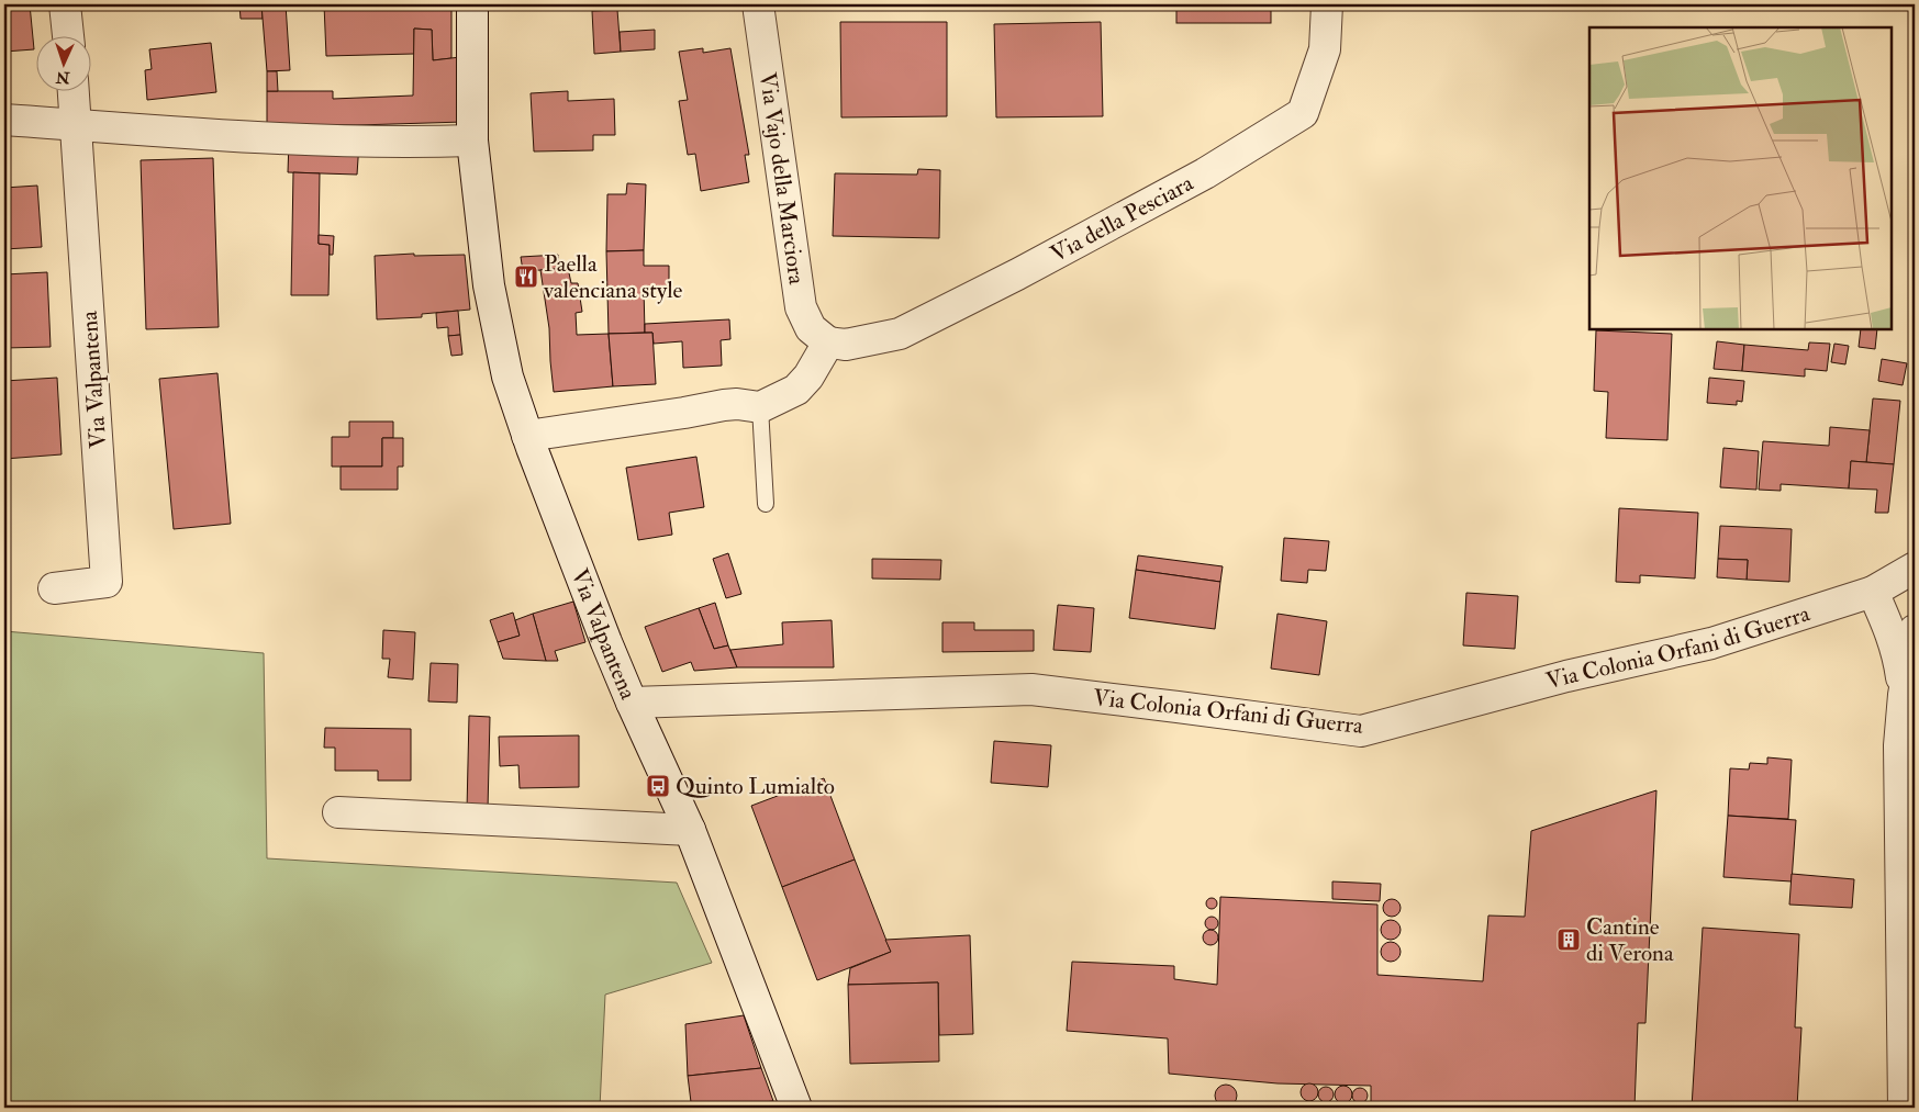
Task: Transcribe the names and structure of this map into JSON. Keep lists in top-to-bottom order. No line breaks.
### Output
{"streets":{"street":["Via Vajo della Marciora","Via della Pesciara","Via Valpantena","Via Colonia Orfani di Guerra"]},"crossings":[["Via Vajo della Marciora","Via della Pesciara"],["Via Valpantena","Via Colonia Orfani di Guerra"]],"places":{"restaurant":["Paella valenciana style"],"bus stop":["Quinto Lumialto"],"building":["Cantine di Verona"]},"north":"bottom"}
